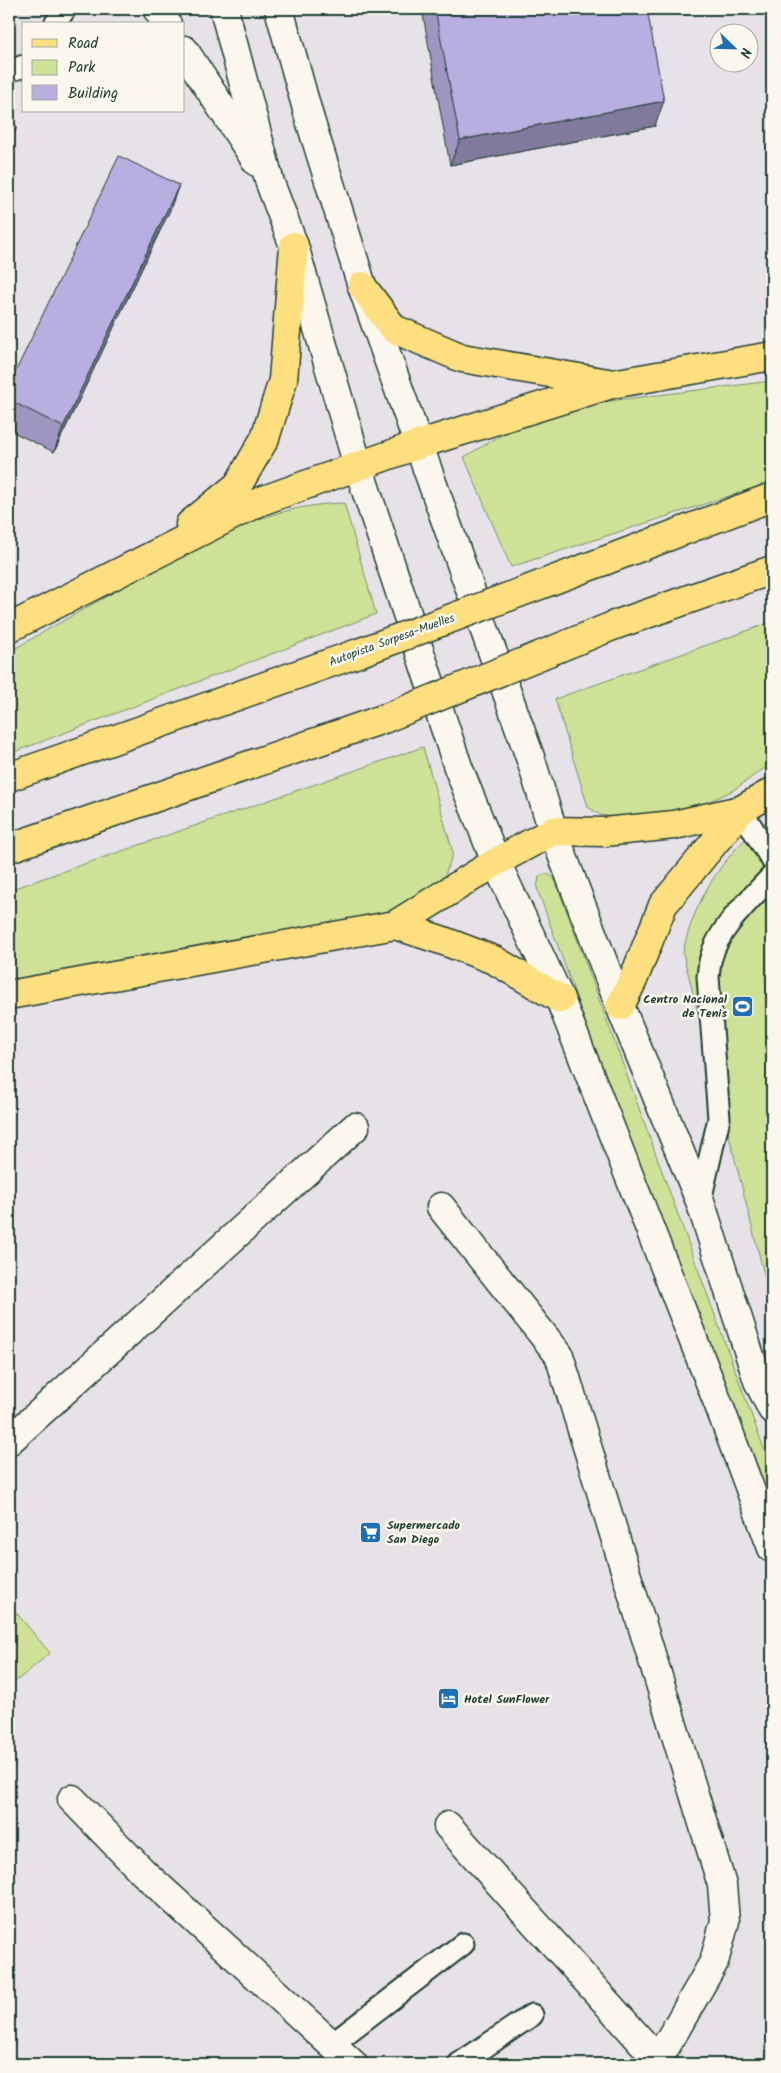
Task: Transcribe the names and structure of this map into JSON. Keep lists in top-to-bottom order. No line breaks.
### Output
{"streets":{"main road":["Autopista Sorpesa-Muelles"]},"places":{"sports":["Centro Nacional de Tenis"],"supermarket":["Supermercado San Diego"],"hotel":["Hotel SunFlower"]},"legend":["Road","Park","Building"],"north":"bottom right"}
